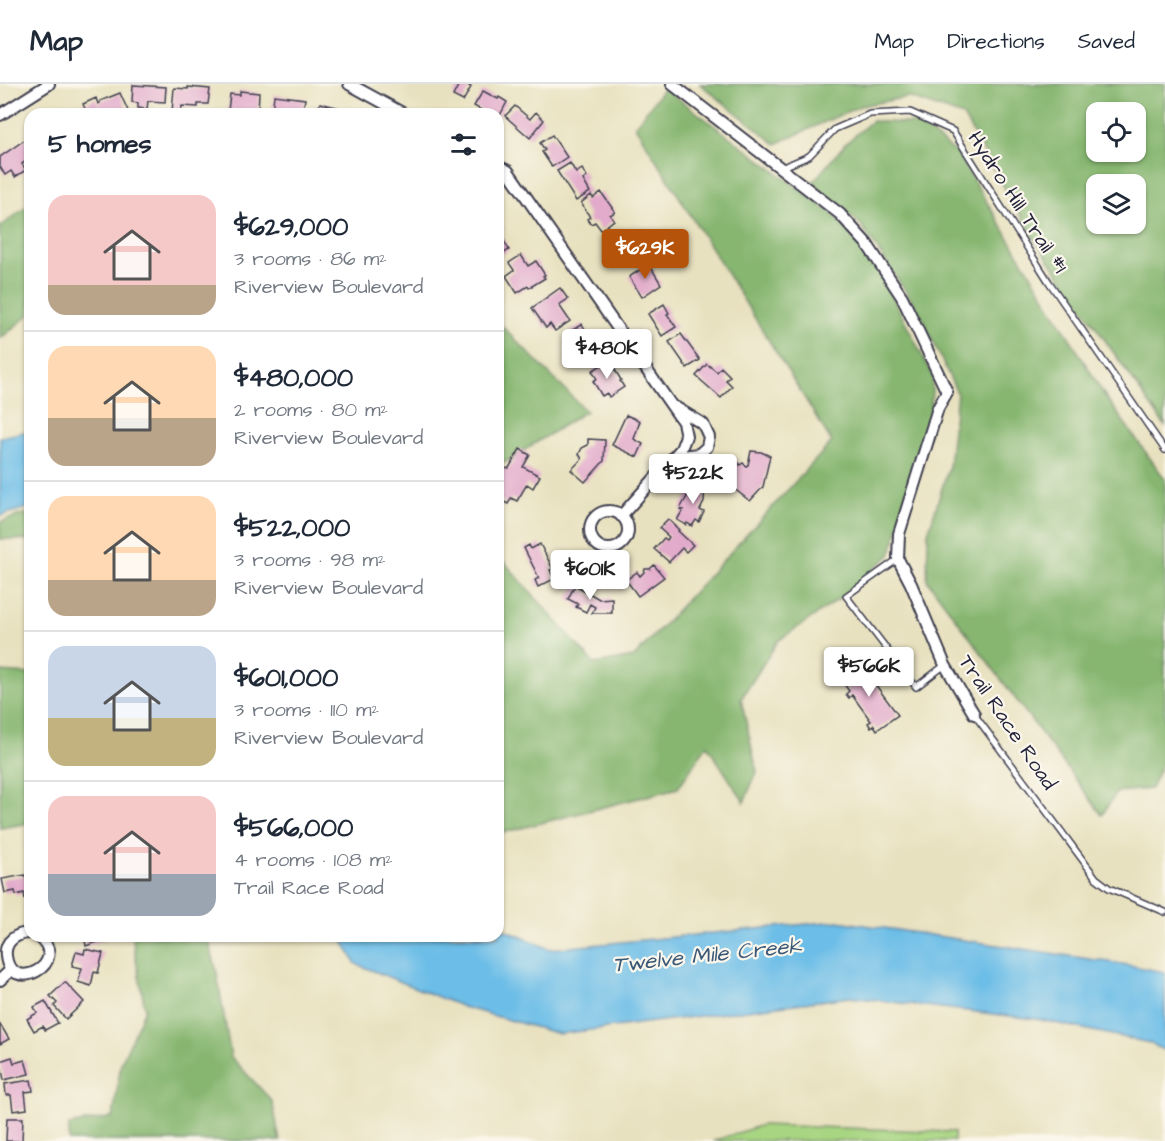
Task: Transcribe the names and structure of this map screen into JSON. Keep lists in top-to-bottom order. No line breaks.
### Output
{"streets":{"street":["Trail Race Road"],"lane":["Hydro Hill Trail #1"]},"water":["Twelve Mile Creek"],"page":{"header":"Map","nav":["Map","Directions","Saved"],"heading":"5 homes","list":[{"name":"$629,000","note":"3 rooms · 86 m² · Riverview Boulevard"},{"name":"$480,000","note":"2 rooms · 80 m² · Riverview Boulevard"},{"name":"$522,000","note":"3 rooms · 98 m² · Riverview Boulevard"},{"name":"$601,000","note":"3 rooms · 110 m² · Riverview Boulevard"},{"name":"$566,000","note":"4 rooms · 108 m² · Trail Race Road"}],"price":["$629K","$480K","$522K","$601K","$566K"]}}
